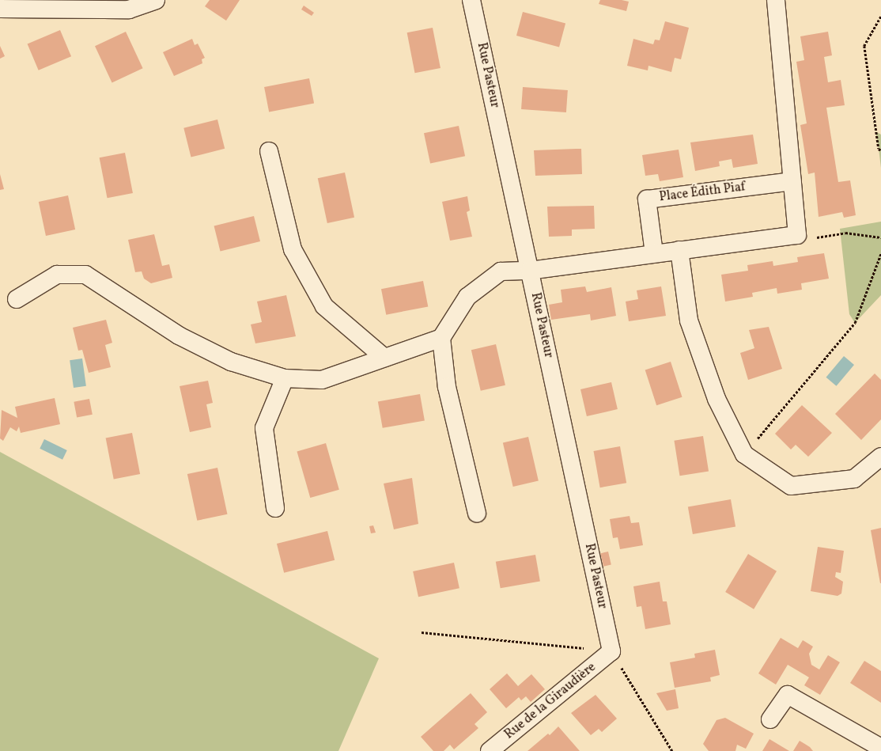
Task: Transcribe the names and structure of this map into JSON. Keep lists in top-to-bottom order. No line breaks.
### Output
{"streets":{"street":["Rue Pasteur","Place Édith Piaf","Rue de la Giraudière"]},"crossings":[["Rue Pasteur","Rue de la Giraudière"]]}
